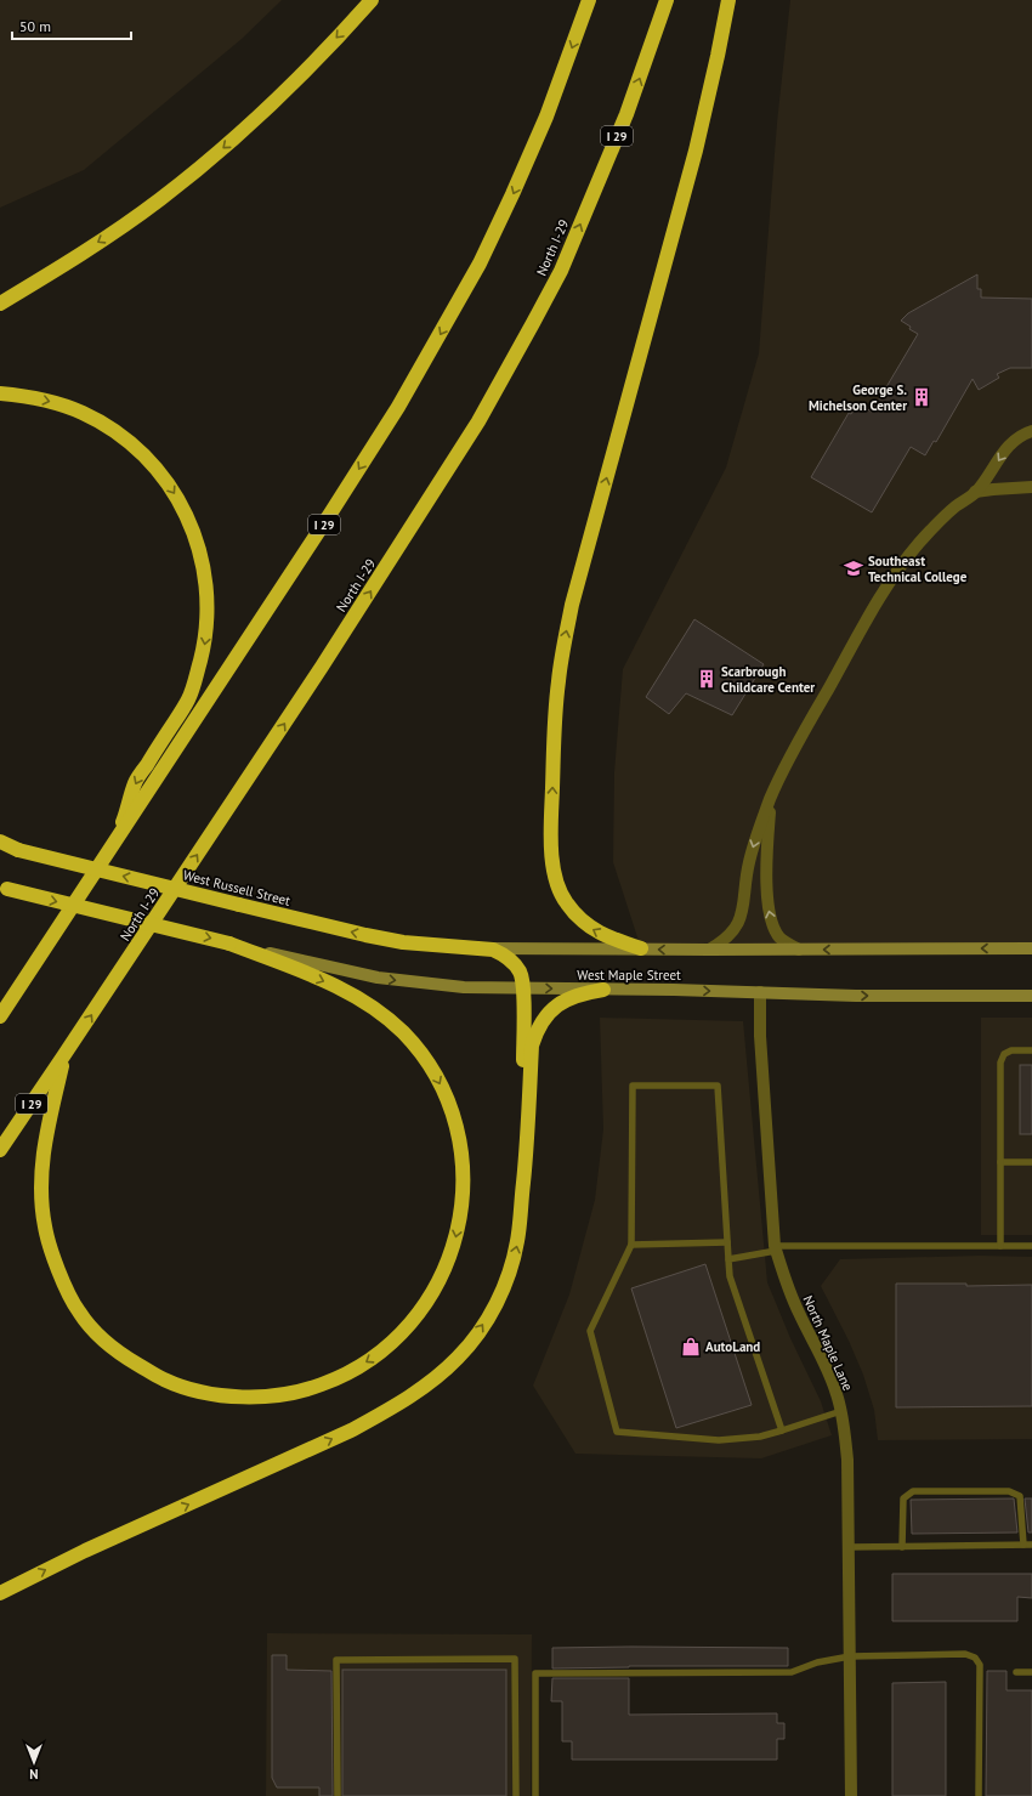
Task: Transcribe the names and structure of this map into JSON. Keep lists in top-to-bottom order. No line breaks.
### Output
{"streets":{"highway":["I 29","North I-29","West Russell Street"],"main road":["West Maple Street"],"street":["North Maple Lane"]},"crossings":[["West Russell Street","West Maple Street"],["West Maple Street","North Maple Lane"]],"places":{"building":["George S. Michelson Center","Scarbrough Childcare Center"],"school or university":["Southeast Technical College"],"shop":["AutoLand"]},"scale_bar":"50 m","north":"bottom"}
